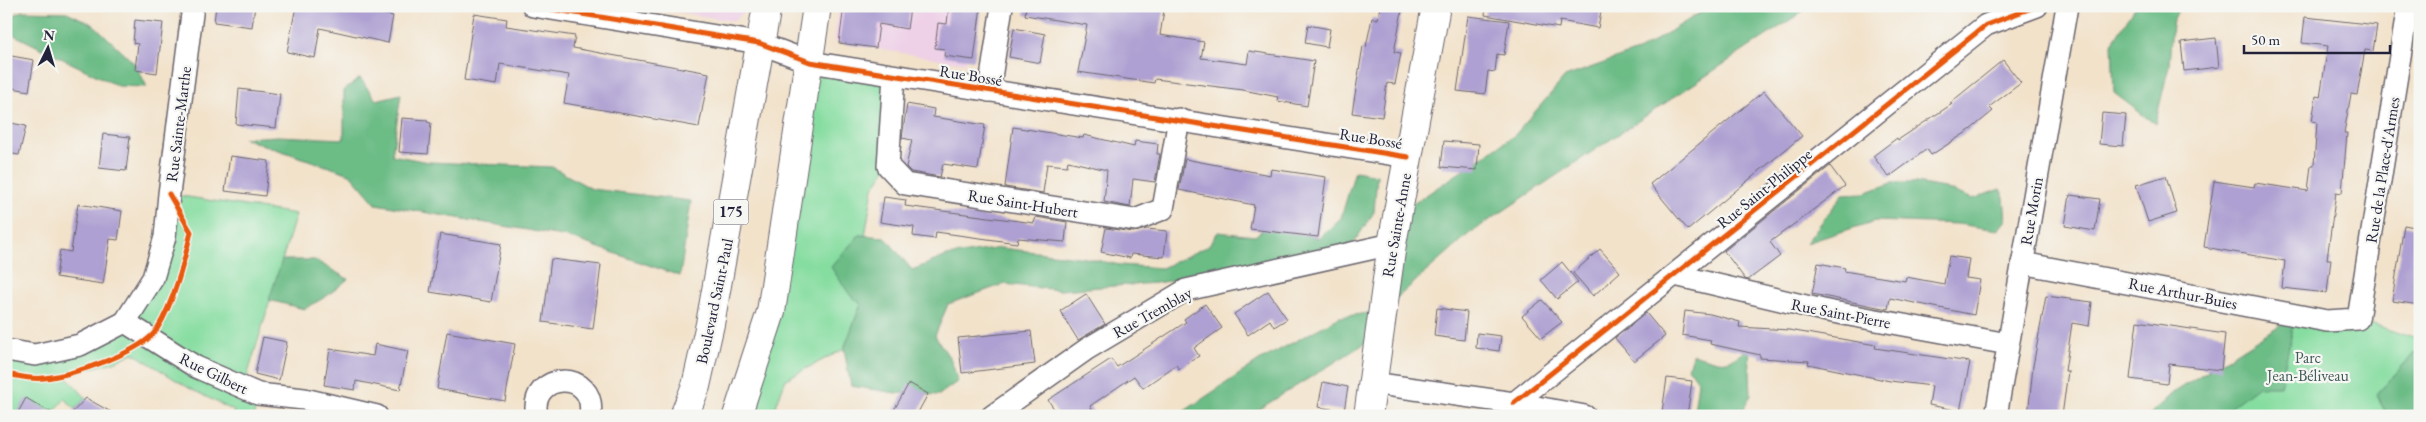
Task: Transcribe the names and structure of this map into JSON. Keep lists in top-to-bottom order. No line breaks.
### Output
{"streets":{"main road":["175","Rue Sainte-Anne","Boulevard Saint-Paul"],"street":["Rue Bossé","Rue Sainte-Marthe","Rue de la Place-d'Armes","Rue Saint-Philippe","Rue Saint-Hubert","Rue Morin","Rue Arthur-Buies","Rue Tremblay","Rue Saint-Pierre","Rue Gilbert"]},"crossings":[["Rue Bossé","Rue Saint-Hubert"],["Rue Bossé","Rue Sainte-Anne"],["Rue Bossé","Boulevard Saint-Paul"],["Rue Sainte-Marthe","Rue Gilbert"],["Rue de la Place-d'Armes","Rue Arthur-Buies"],["Rue Saint-Philippe","Rue Saint-Pierre"],["Rue Morin","Rue Arthur-Buies"],["Rue Morin","Rue Saint-Pierre"],["Rue Sainte-Anne","Rue Tremblay"]],"parks":["Parc Jean-Béliveau"],"scale_bar":"50 m","north":"top"}
